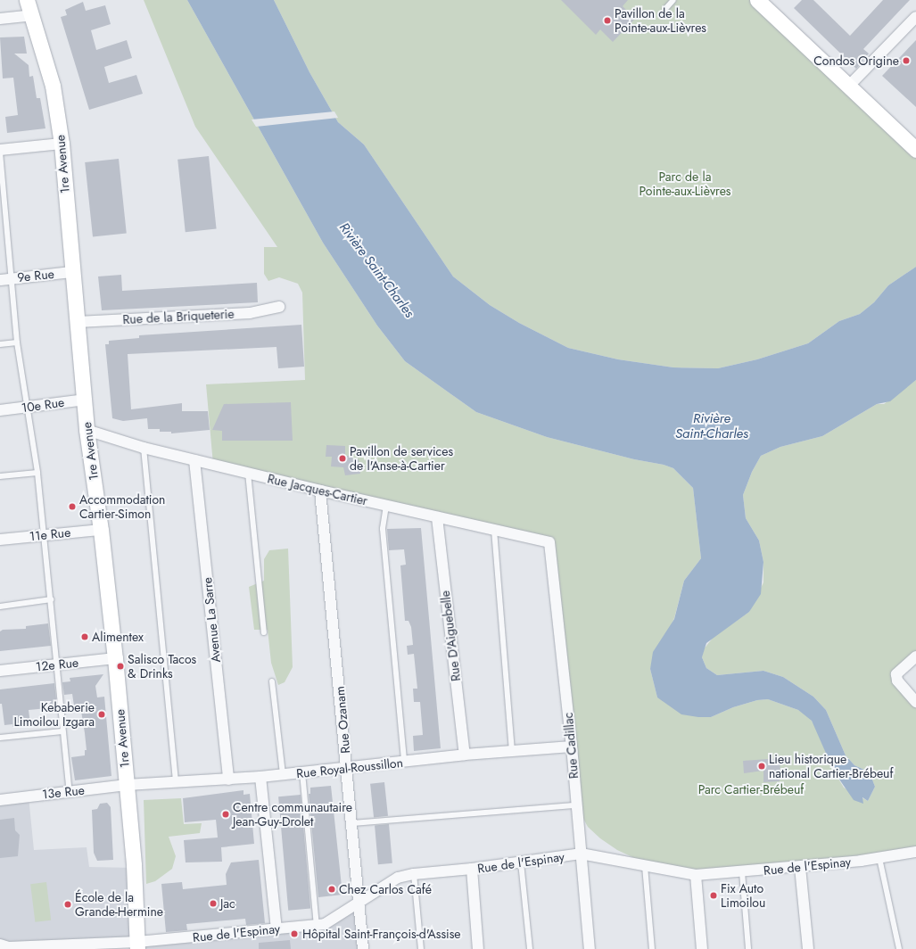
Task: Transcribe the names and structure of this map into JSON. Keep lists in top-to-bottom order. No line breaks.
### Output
{"streets":{"street":["1re Avenue","9e Rue","Rue de la Briqueterie","10e Rue","Rue Jacques-Cartier","11e Rue","Avenue La Sarre","Rue D'Aiguebelle","12e Rue","Rue Ozanam","Rue Cadillac","Rue Royal-Roussillon","13e Rue","Rue de l'Espinay"]},"crossings":[["1re Avenue","9e Rue"],["1re Avenue","Rue de la Briqueterie"],["1re Avenue","10e Rue"],["1re Avenue","Rue Jacques-Cartier"],["1re Avenue","11e Rue"],["1re Avenue","12e Rue"],["1re Avenue","Rue Royal-Roussillon"],["1re Avenue","13e Rue"],["1re Avenue","Rue de l'Espinay"],["Rue Jacques-Cartier","Avenue La Sarre"],["Rue Jacques-Cartier","Rue D'Aiguebelle"],["Rue Jacques-Cartier","Rue Ozanam"],["Rue Jacques-Cartier","Rue Cadillac"],["Avenue La Sarre","Rue Royal-Roussillon"],["Rue D'Aiguebelle","Rue Royal-Roussillon"],["Rue Ozanam","Rue Royal-Roussillon"],["Rue Ozanam","Rue de l'Espinay"],["Rue Cadillac","Rue Royal-Roussillon"],["Rue Cadillac","Rue de l'Espinay"],["Rue Royal-Roussillon","13e Rue"]],"water":["Rivière Saint-Charles"],"parks":["Parc de la Pointe-aux-Lièvres","Parc Cartier-Brébeuf"],"places":["Pavillon de la Pointe-aux-Lièvres","Condos Origine","Pavillon de services de l'Anse-à-Cartier","Accommodation Cartier-Simon","Alimentex","Salisco Tacos & Drinks","Kebaberie Limoilou Izgara","Lieu historique national Cartier-Brébeuf","Centre communautaire Jean-Guy-Drolet","Chez Carlos Café","Fix Auto Limoilou","Jac","École de la Grande-Hermine","Hôpital Saint-François-d'Assise"]}
